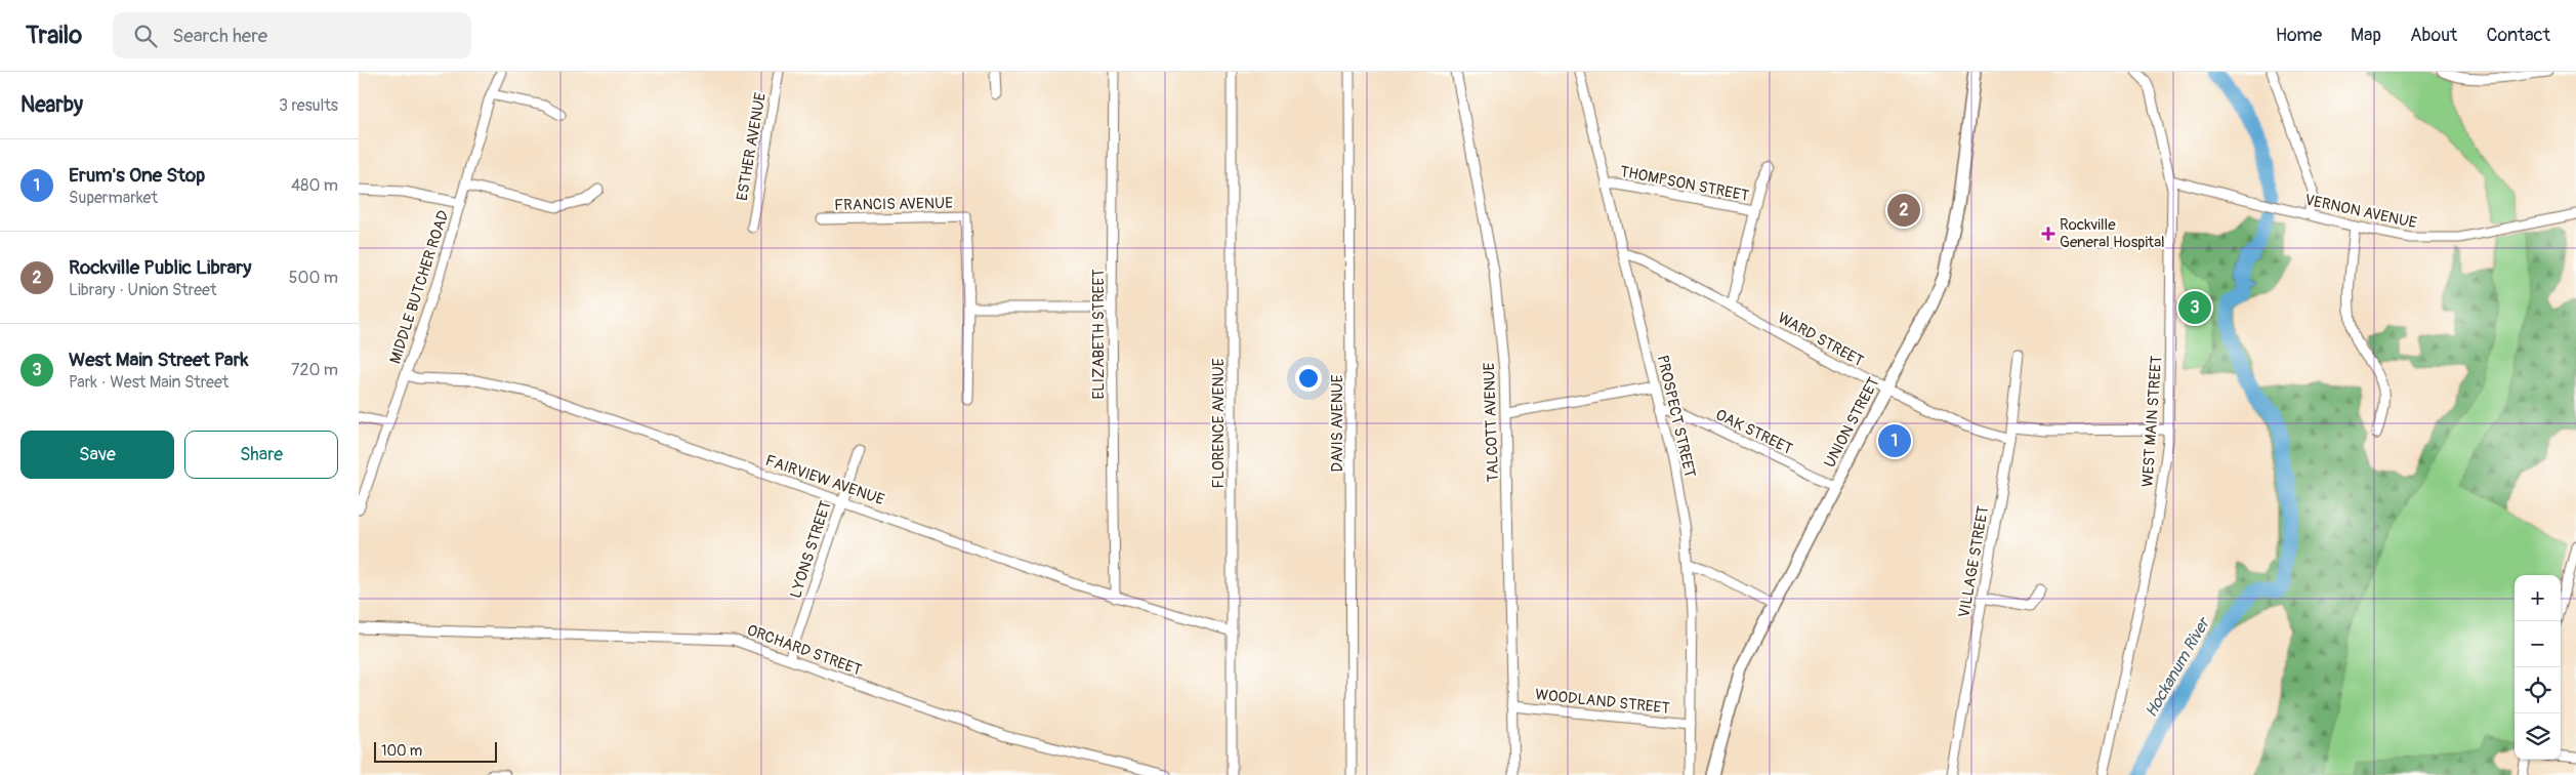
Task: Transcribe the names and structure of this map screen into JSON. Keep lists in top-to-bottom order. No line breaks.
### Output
{"streets":{"main road":["UNION STREET"],"street":["ESTHER AVENUE","THOMPSON STREET","FRANCIS AVENUE","VERNON AVENUE","MIDDLE BUTCHER ROAD","ELIZABETH STREET","WARD STREET","PROSPECT STREET","WEST MAIN STREET","TALCOTT AVENUE","FLORENCE AVENUE","DAVIS AVENUE","OAK STREET","FAIRVIEW AVENUE","LYONS STREET","VILLAGE STREET","ORCHARD STREET","WOODLAND STREET"]},"crossings":[["THOMPSON STREET","WARD STREET"],["THOMPSON STREET","PROSPECT STREET"],["VERNON AVENUE","WEST MAIN STREET"],["MIDDLE BUTCHER ROAD","FAIRVIEW AVENUE"],["ELIZABETH STREET","FAIRVIEW AVENUE"],["WARD STREET","PROSPECT STREET"],["WARD STREET","UNION STREET"],["WARD STREET","VILLAGE STREET"],["PROSPECT STREET","OAK STREET"],["PROSPECT STREET","WOODLAND STREET"],["TALCOTT AVENUE","WOODLAND STREET"],["UNION STREET","OAK STREET"],["FLORENCE AVENUE","FAIRVIEW AVENUE"],["FAIRVIEW AVENUE","LYONS STREET"],["LYONS STREET","ORCHARD STREET"]],"water":["Hockanum River"],"places":{"health":["Rockville General Hospital"]},"scale_bar":"100 m","page":{"header":"Trailo","search":"Search here","nav":["Home","Map","About","Contact"],"heading":["Nearby","3 results"],"list":[{"mark":"1","name":"Erum's One Stop","note":"Supermarket","value":"480 m"},{"mark":"2","name":"Rockville Public Library","note":"Library · Union Street","value":"500 m"},{"mark":"3","name":"West Main Street Park","note":"Park · West Main Street","value":"720 m"}],"pins":["2","3","1"],"buttons":["Save","Share"],"map_buttons":["+","−"],"scale":"100 m"}}
